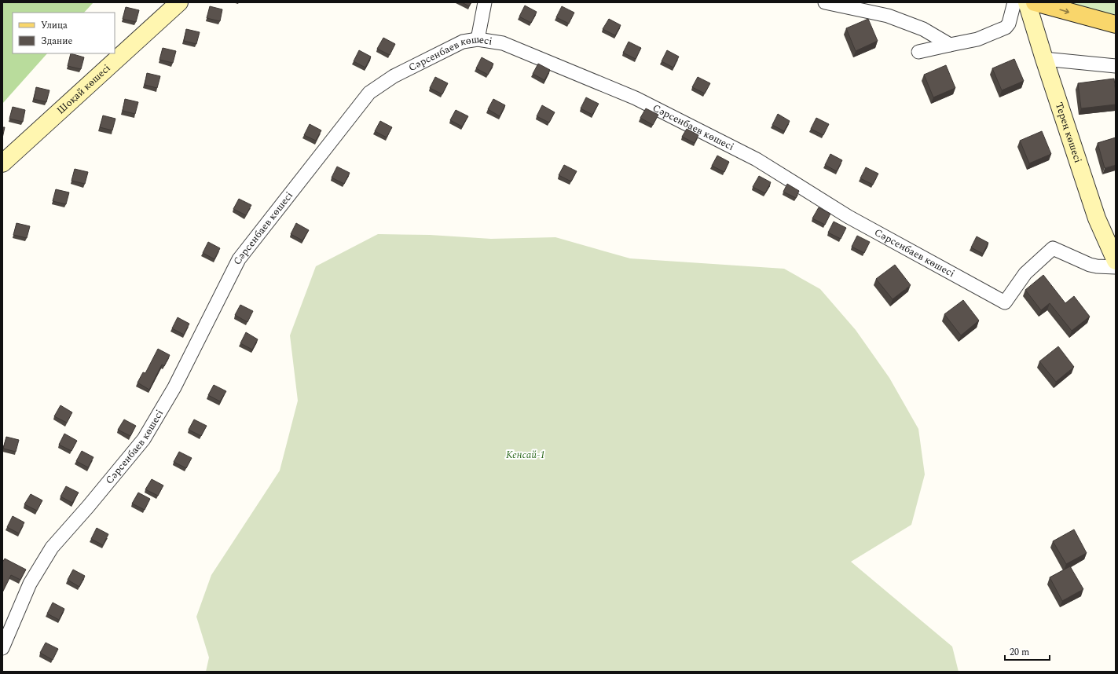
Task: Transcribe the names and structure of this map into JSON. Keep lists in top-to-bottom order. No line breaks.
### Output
{"streets":{"street":["Сәрсенбаев көшесі","Шоқай көшесі","Терең көшесі"]},"parks":["Кенсай-1"],"legend":["Улица","Здание"],"scale_bar":"20 m"}
